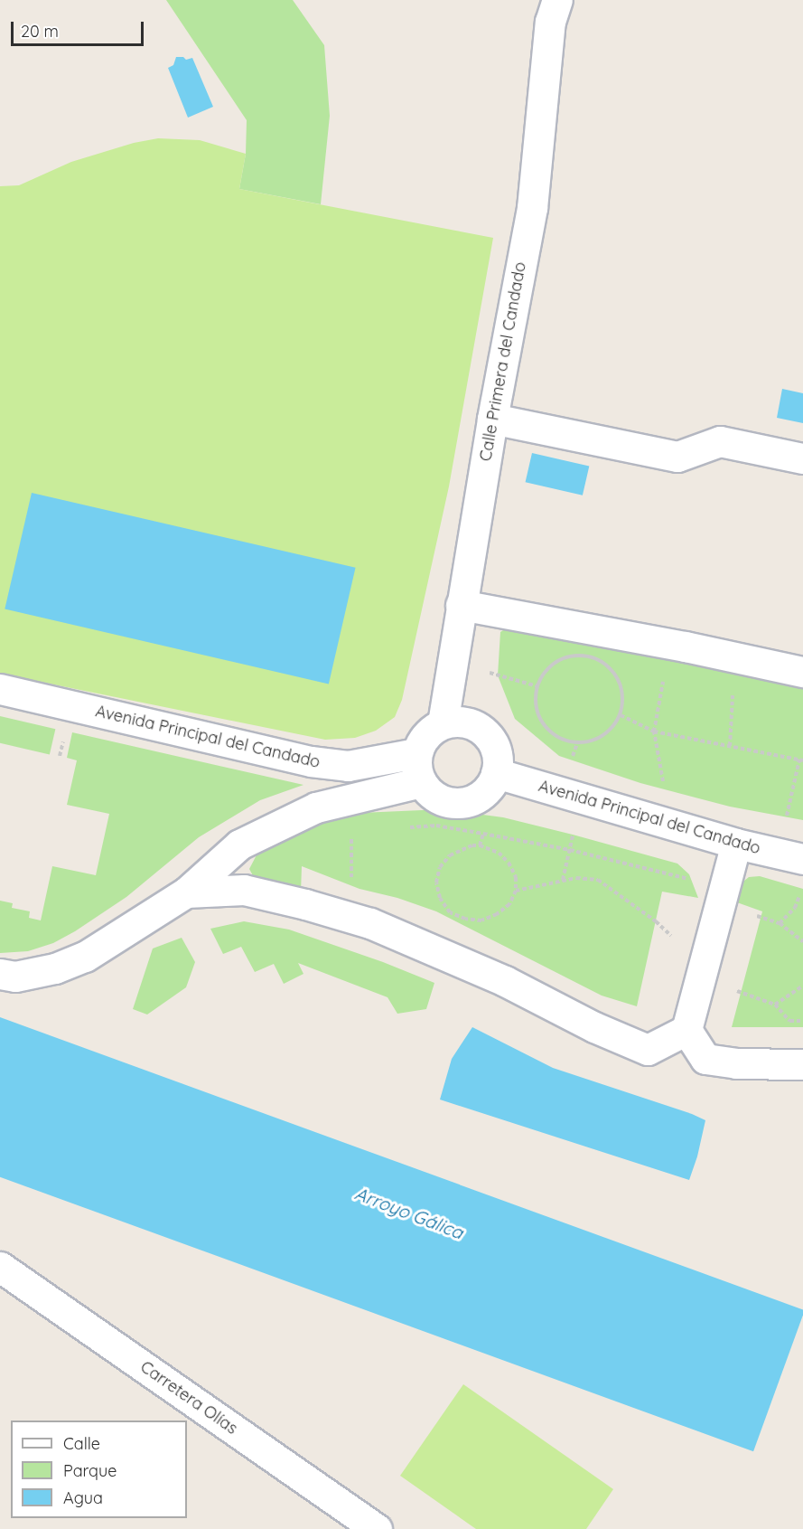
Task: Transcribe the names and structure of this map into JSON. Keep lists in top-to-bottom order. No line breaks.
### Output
{"streets":{"street":["Calle Primera del Candado","Avenida Principal del Candado","Carretera Olías"]},"crossings":[["Calle Primera del Candado","Avenida Principal del Candado"]],"water":["Arroyo Gálica"],"legend":["Calle","Parque","Agua"],"scale_bar":"20 m"}
